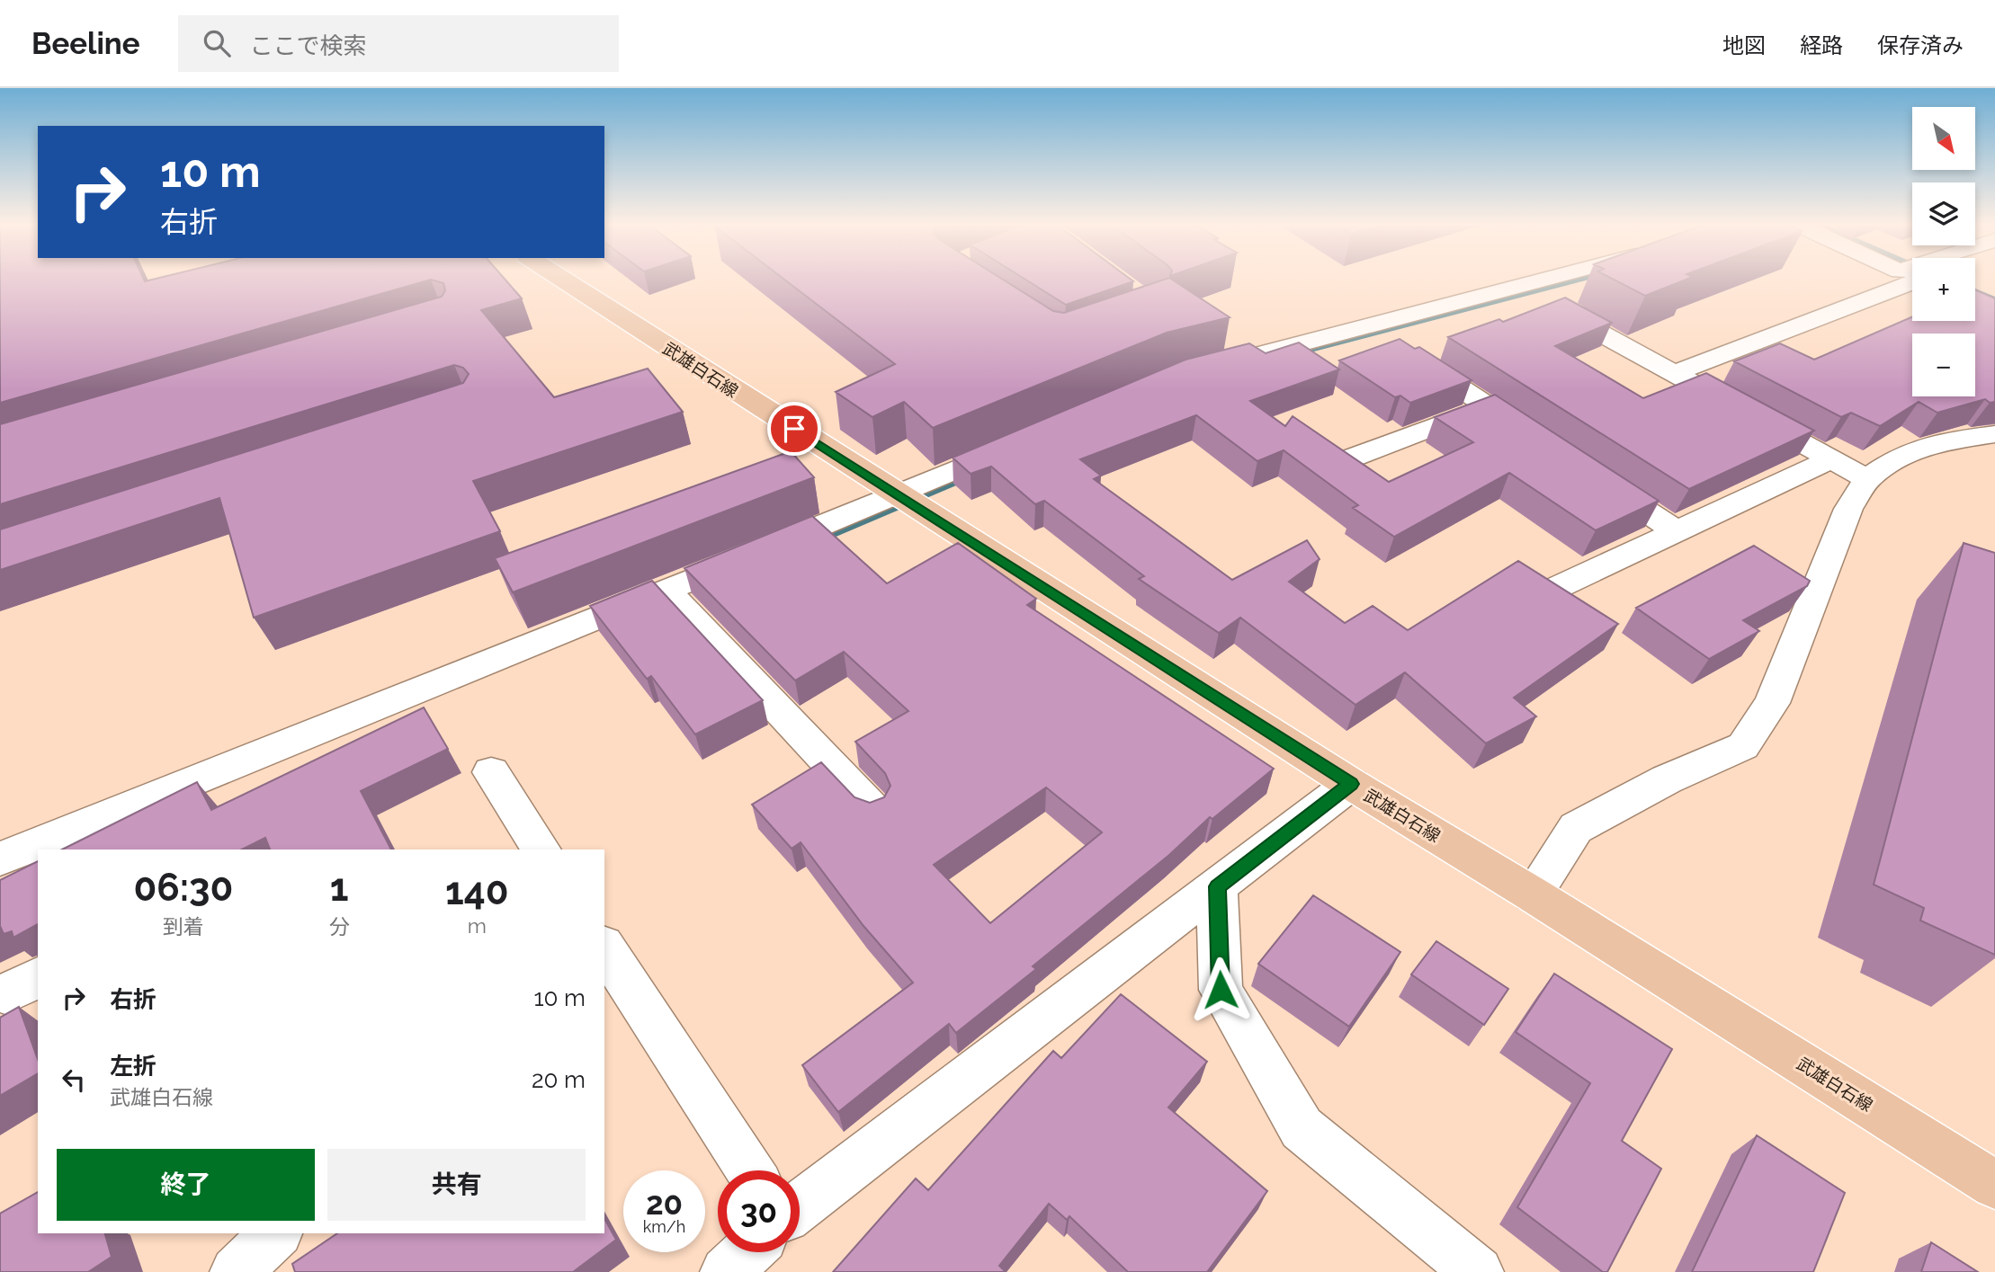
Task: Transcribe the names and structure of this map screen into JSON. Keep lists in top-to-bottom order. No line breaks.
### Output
{"streets":{"main road":["武雄白石線"]},"north":"bottom right","page":{"header":"Beeline","search":"ここで検索","nav":["地図","経路","保存済み"],"map_buttons":["+","−"],"turn":["10 m","右折"],"eta":["06:30","到着","1","分","140","m"],"list":[{"name":"右折","value":"10 m"},{"name":"左折","note":"武雄白石線","value":"20 m"}],"buttons":["終了","共有"],"speed":"20 km/h","limit":"30"}}
